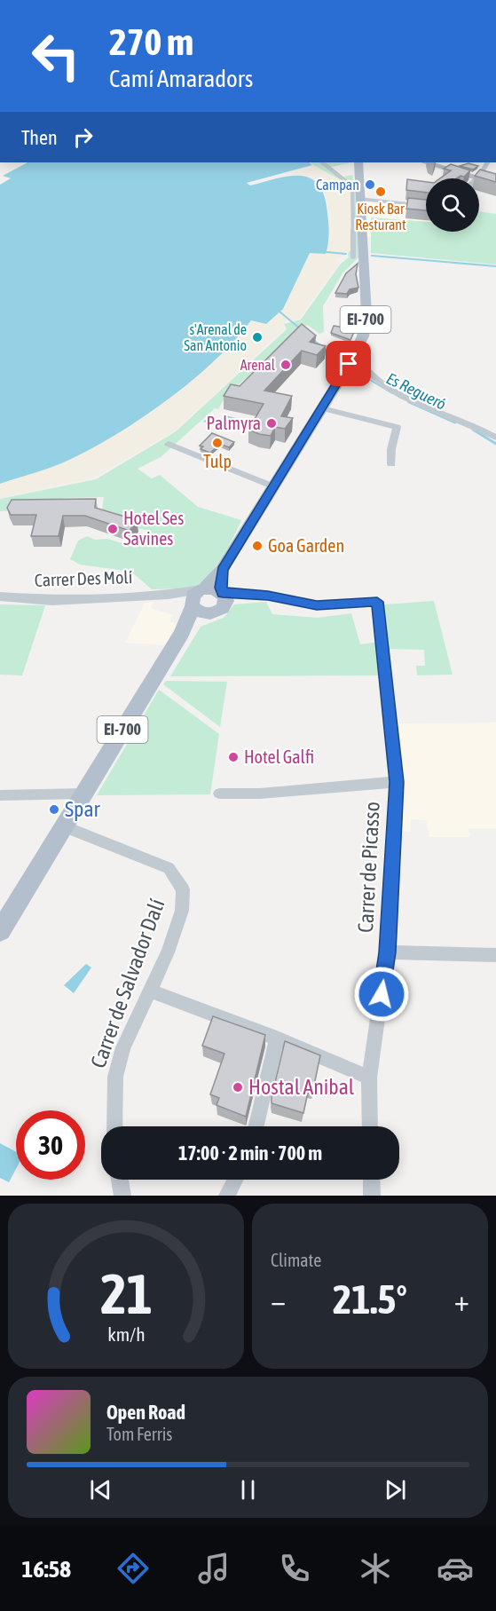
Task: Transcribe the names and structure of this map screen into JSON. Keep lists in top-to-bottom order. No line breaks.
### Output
{"streets":{"main road":["EI-700"],"street":["Carrer Des Molí","Carrer de Picasso","Carrer de Salvador Dalí"]},"crossings":[["EI-700","Carrer Des Molí"],["EI-700","Carrer de Picasso"],["EI-700","Carrer de Salvador Dalí"]],"water":["Es Regueró"],"places":["Campan","Kiosk Bar Resturant","s'Arenal de San Antonio","Arenal","Palmyra","Tulp","Hotel Ses Savines","Goa Garden","Hotel Galfi","Spar","Hostal Anibal"],"page":{"turn":["270 m","Camí Amaradors"],"then":"Then","limit":"30","trip":"17:00 · 2 min · 700 m","tile":"Climate","heat":["−","21.5°","+"],"song":["Open Road","Tom Ferris"],"tabs":"16:58","gauge":["21","km/h"]}}
